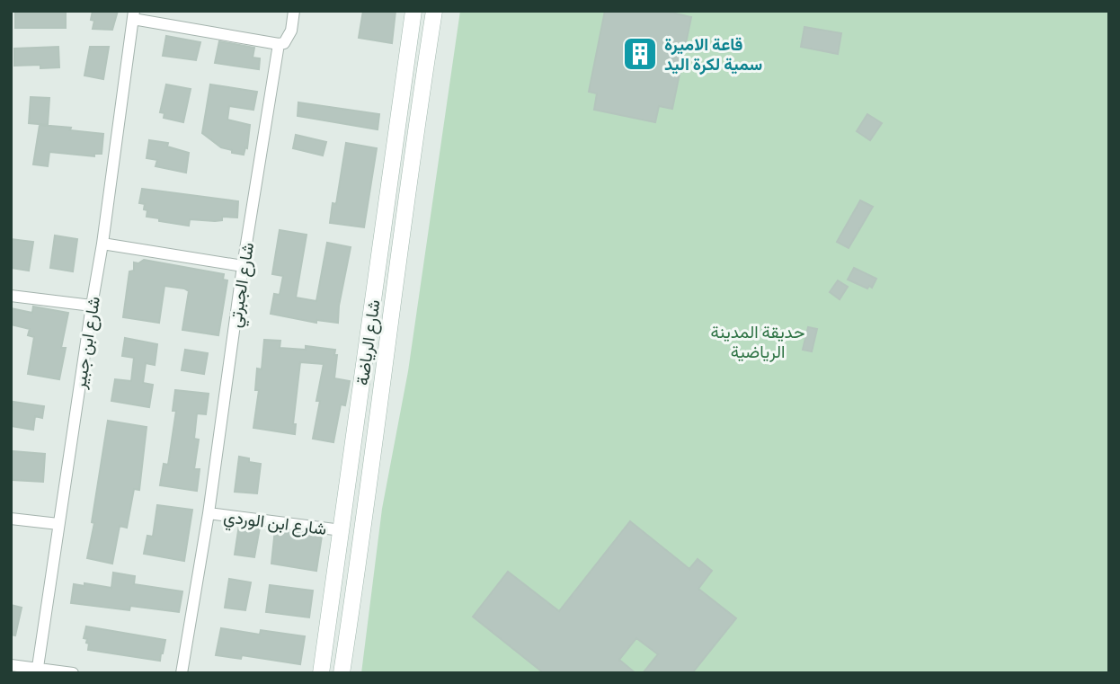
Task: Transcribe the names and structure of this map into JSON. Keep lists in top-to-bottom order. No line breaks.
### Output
{"streets":{"main road":["شارع الرياضة"],"street":["شارع الجبرتي","شارع ابن جبير","شارع ابن الوردي"]},"crossings":[["شارع الجبرتي","شارع ابن الوردي"],["شارع الرياضة","شارع ابن الوردي"]],"parks":["حديقة المدينة الرياضية"],"places":{"building":["قاعة الاميرة سمية لكرة اليد"]}}
